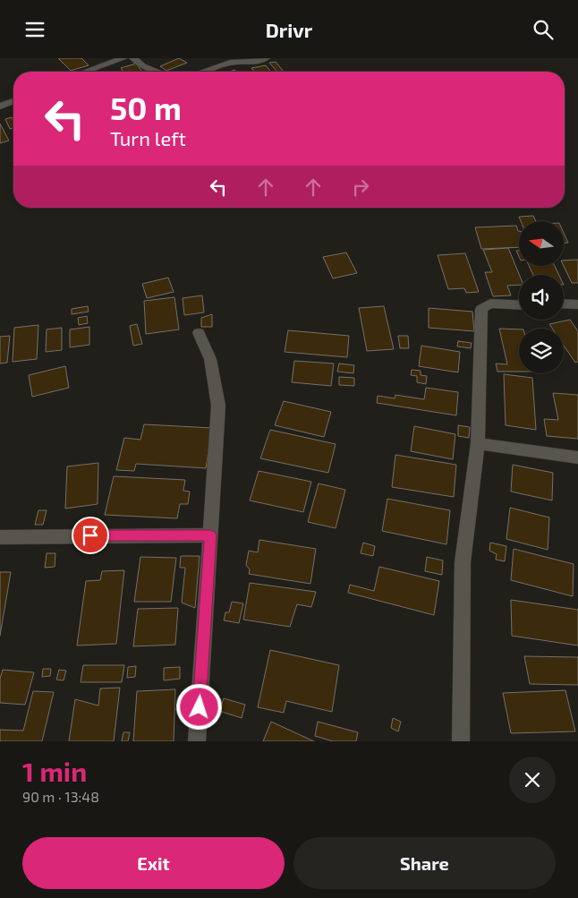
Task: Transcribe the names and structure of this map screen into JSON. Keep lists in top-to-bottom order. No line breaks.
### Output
{"north":"left","page":{"header":"Drivr","turn":["50 m","Turn left"],"heading":["1 min","90 m · 13:48"],"buttons":["Exit","Share"]}}
